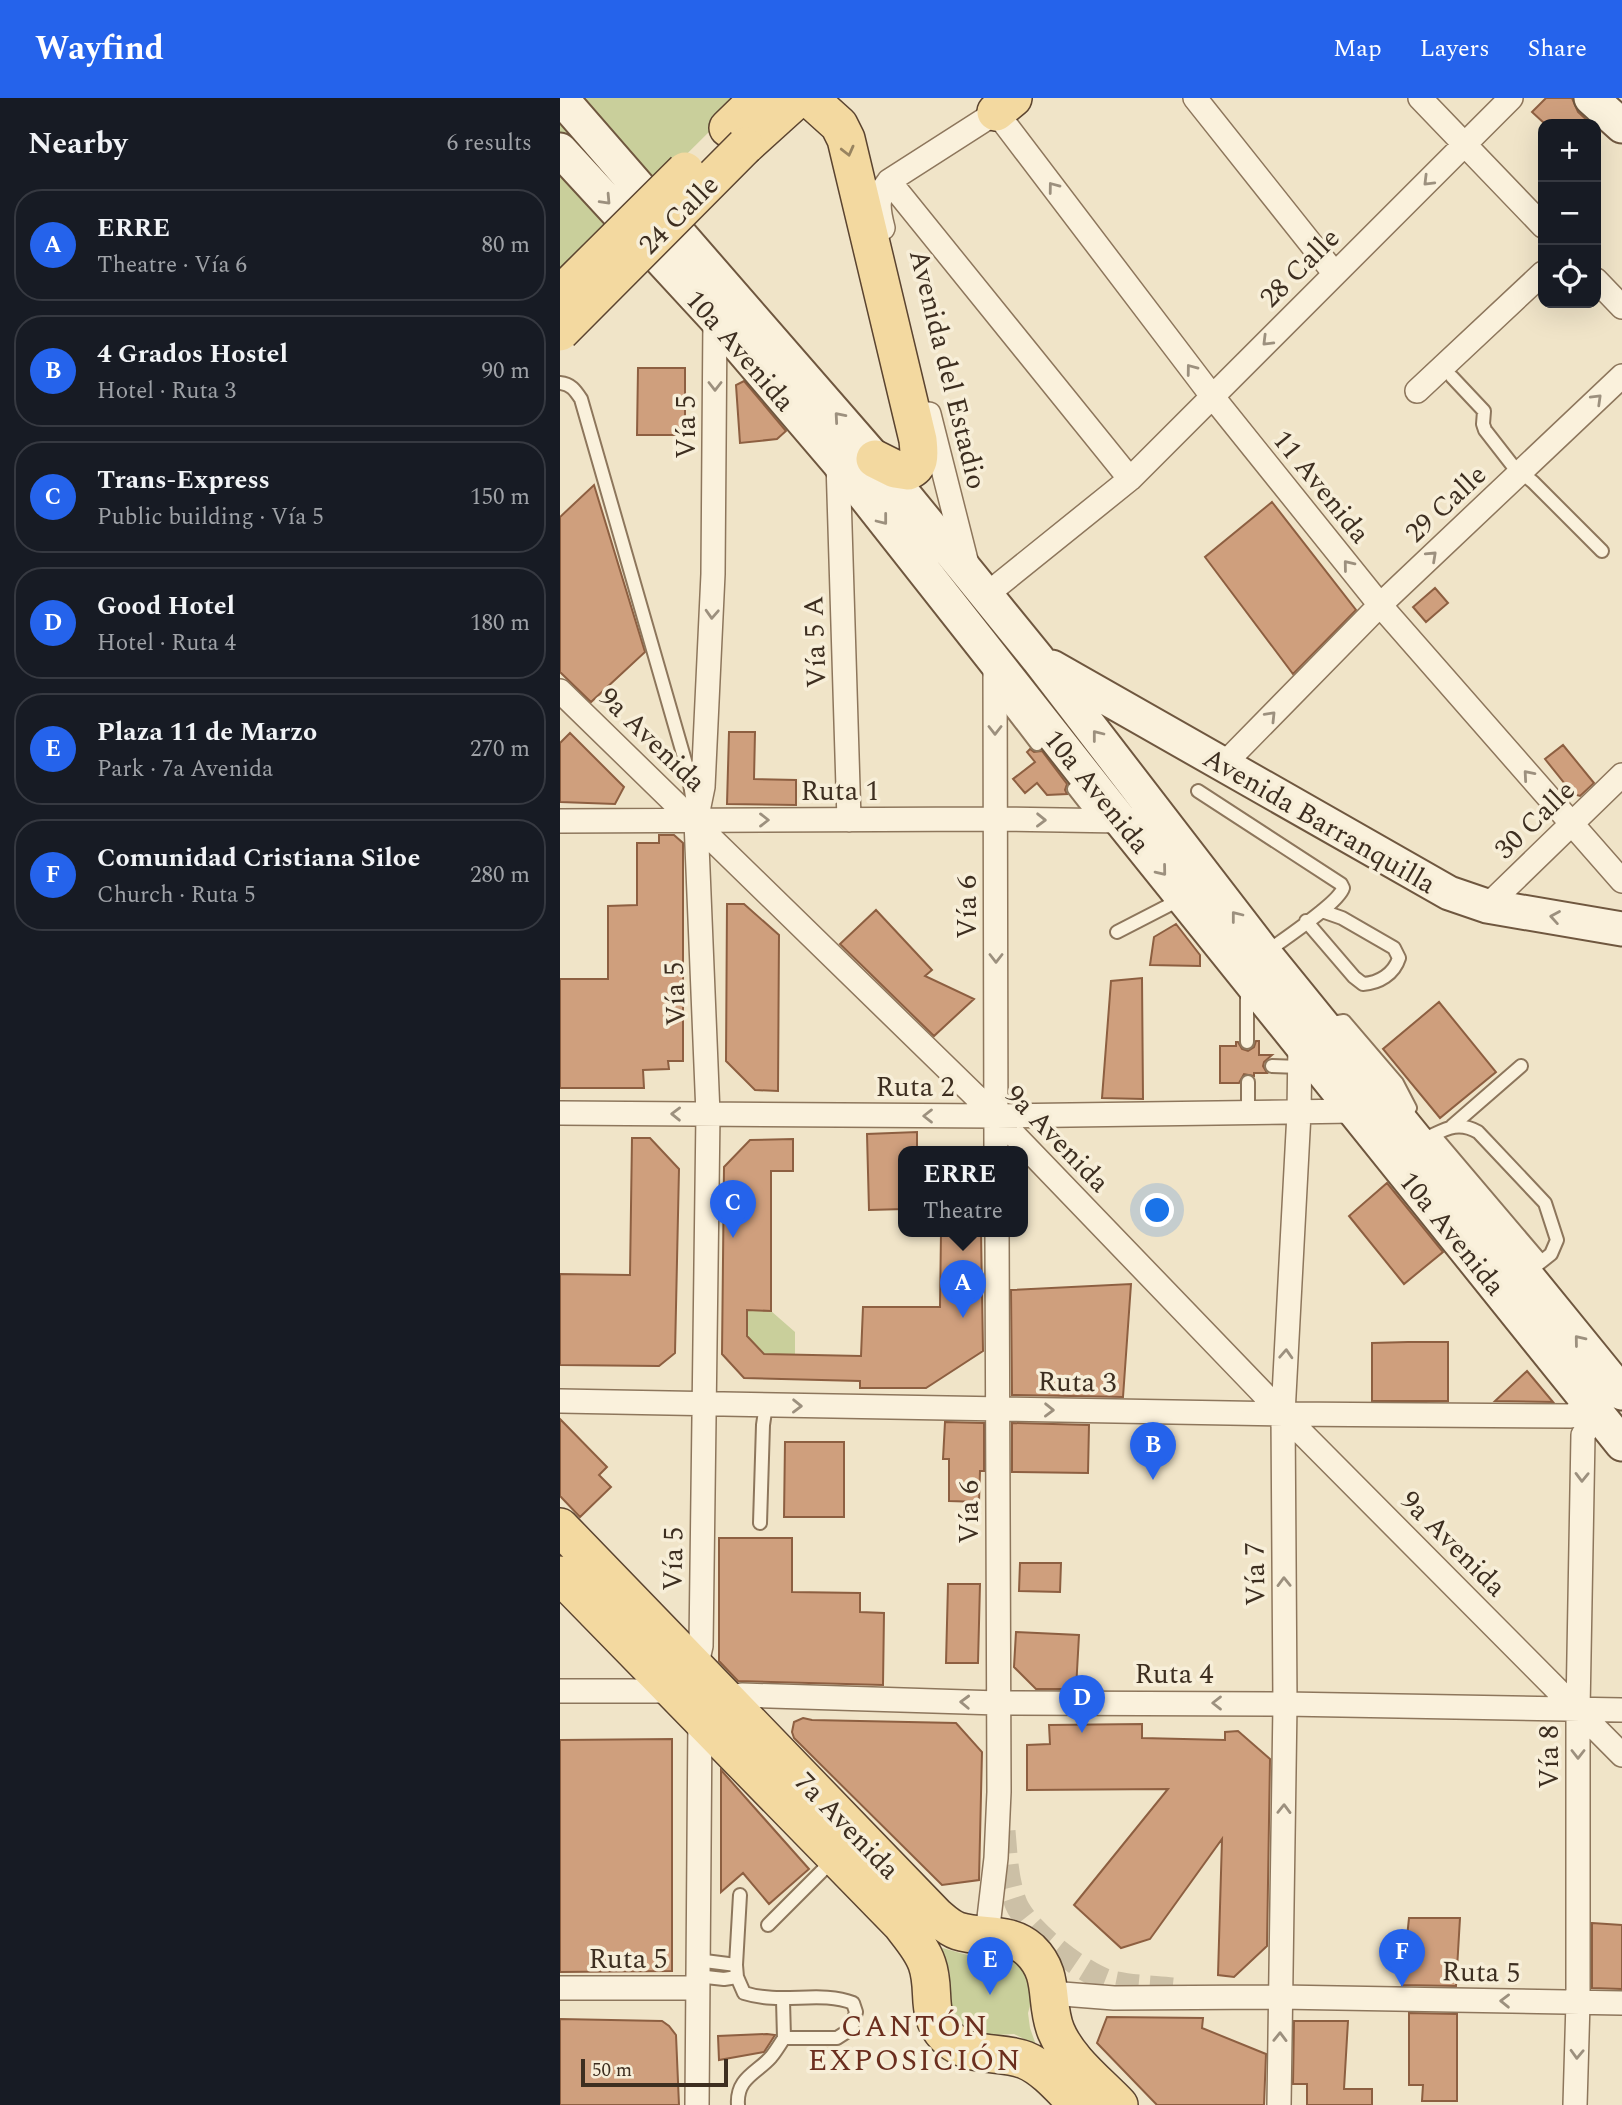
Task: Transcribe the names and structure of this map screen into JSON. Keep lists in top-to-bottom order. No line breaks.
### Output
{"streets":{"main road":["24 Calle","10a Avenida","Avenida Barranquilla","7a Avenida"],"street":["28 Calle","Avenida del Estadio","Vía 5","11 Avenida","29 Calle","Vía 5 A","9a Avenida","Ruta 1","30 Calle","Vía 6","Ruta 2","Ruta 3","Vía 7","Ruta 4","Vía 8","Ruta 5"]},"crossings":[["28 Calle","10a Avenida"],["28 Calle","Avenida del Estadio"],["28 Calle","11 Avenida"],["10a Avenida","Avenida del Estadio"],["10a Avenida","Vía 5"],["10a Avenida","Vía 5 A"],["10a Avenida","Ruta 1"],["10a Avenida","Avenida Barranquilla"],["10a Avenida","Vía 6"],["10a Avenida","Ruta 2"],["10a Avenida","Ruta 3"],["10a Avenida","Vía 7"],["10a Avenida","Vía 8"],["Vía 5","9a Avenida"],["Vía 5","Ruta 1"],["Vía 5","Ruta 2"],["Vía 5","Ruta 3"],["Vía 5","7a Avenida"],["11 Avenida","29 Calle"],["11 Avenida","30 Calle"],["29 Calle","Avenida Barranquilla"],["Vía 5 A","Ruta 1"],["9a Avenida","Ruta 1"],["9a Avenida","Vía 6"],["9a Avenida","Ruta 2"],["9a Avenida","Ruta 3"],["9a Avenida","Vía 7"],["9a Avenida","Ruta 4"],["9a Avenida","Vía 8"],["Ruta 1","Vía 6"],["30 Calle","Avenida Barranquilla"],["Vía 6","Ruta 2"],["Vía 6","Ruta 3"],["Vía 6","Ruta 4"],["Vía 6","7a Avenida"],["Ruta 2","Vía 7"],["Ruta 3","Vía 7"],["Ruta 3","Vía 8"],["Vía 7","Ruta 4"],["Vía 7","Ruta 5"],["Ruta 4","Vía 8"],["Ruta 4","7a Avenida"],["Vía 8","Ruta 5"],["7a Avenida","Ruta 5"]],"one_way":["Vía 5","29 Calle","Ruta 1","Vía 6","Ruta 2","Ruta 3","Vía 7","Ruta 4","Vía 8","Ruta 5"],"districts":["CANTÓN EXPOSICIÓN"],"scale_bar":"50 m","page":{"header":"Wayfind","nav":["Map","Layers","Share"],"heading":["Nearby","6 results"],"map_buttons":["+","−"],"list":[{"mark":"A","name":"ERRE","note":"Theatre · Vía 6","value":"80 m"},{"mark":"B","name":"4 Grados Hostel","note":"Hotel · Ruta 3","value":"90 m"},{"mark":"C","name":"Trans-Express","note":"Public building · Vía 5","value":"150 m"},{"mark":"D","name":"Good Hotel","note":"Hotel · Ruta 4","value":"180 m"},{"mark":"E","name":"Plaza 11 de Marzo","note":"Park · 7a Avenida","value":"270 m"},{"mark":"F","name":"Comunidad Cristiana Siloe","note":"Church · Ruta 5","value":"280 m"}],"popup":["ERRE","Theatre"],"pins":["C","A","B","D","F","E"],"scale":"50 m"}}
